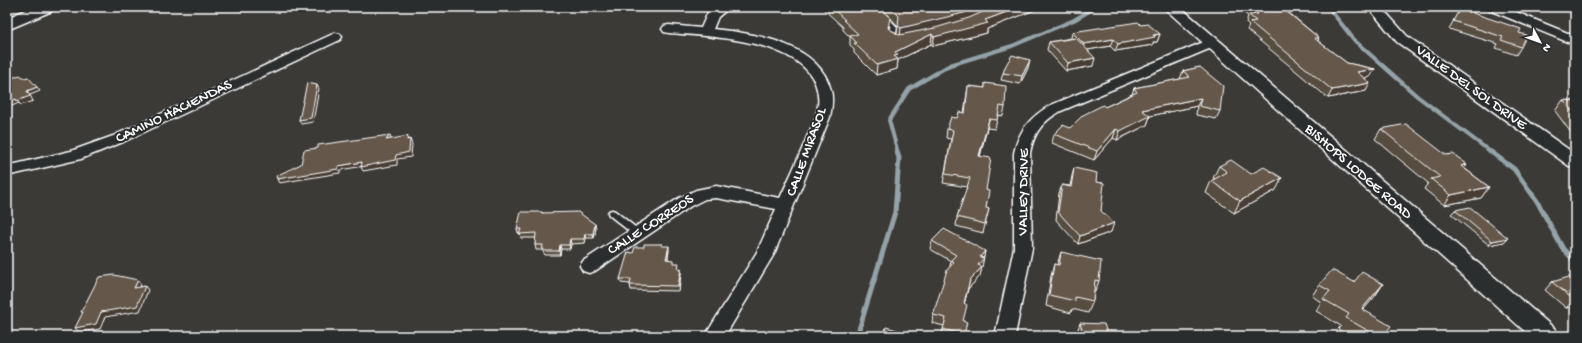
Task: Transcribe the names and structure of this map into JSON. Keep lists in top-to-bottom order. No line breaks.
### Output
{"streets":{"street":["VALLE DEL SOL DRIVE","CAMINO HACIENDAS","CALLE MIRASOL","BISHOPS LODGE ROAD","VALLEY DRIVE","CALLE CORREOS"]},"crossings":[["CALLE MIRASOL","CALLE CORREOS"],["BISHOPS LODGE ROAD","VALLEY DRIVE"]],"north":"bottom right"}
